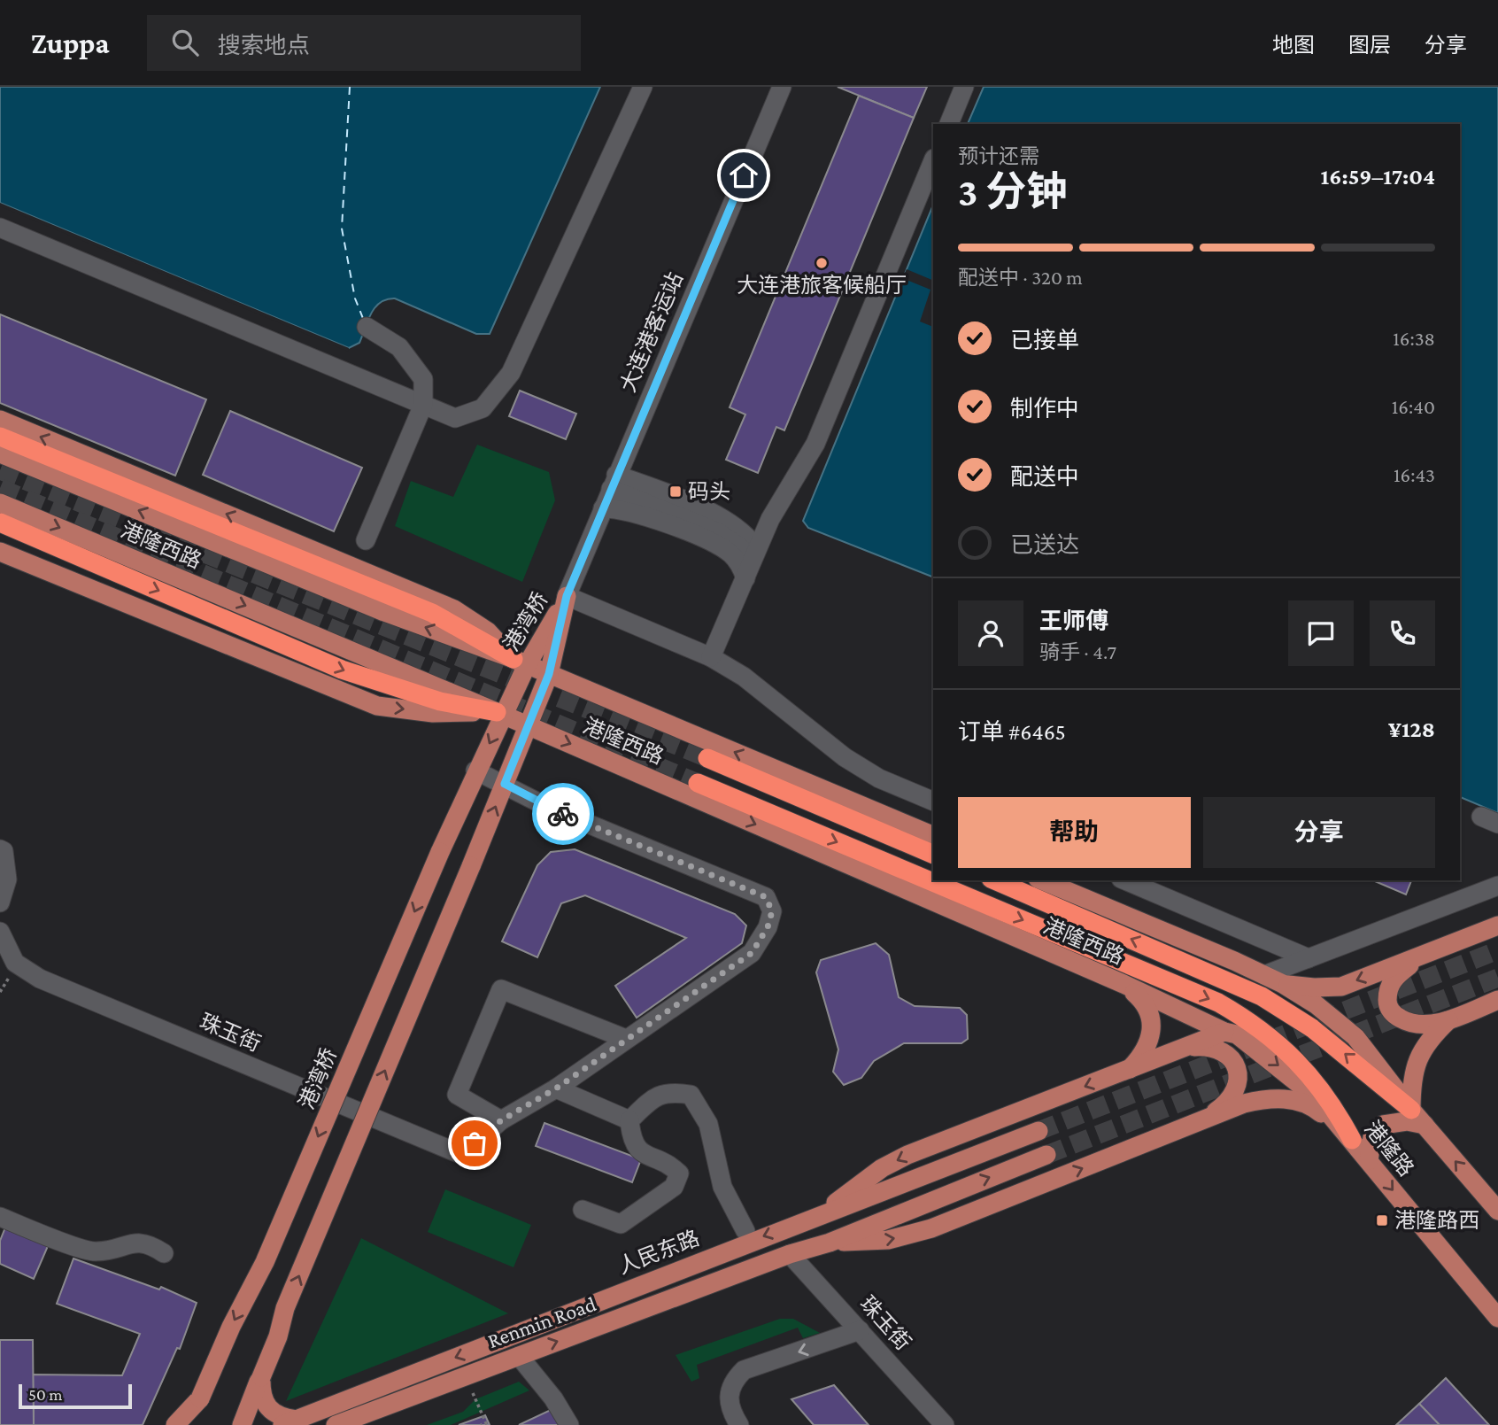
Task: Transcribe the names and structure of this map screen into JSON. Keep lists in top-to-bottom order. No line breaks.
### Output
{"streets":{"main road":["港隆西路","港湾桥","港隆路","人民东路","Renmin Road"],"street":["大连港客运站","珠玉街"]},"crossings":[["大连港客运站","港湾桥"],["港隆西路","港湾桥"],["港隆西路","港隆路"],["珠玉街","Renmin Road"]],"one_way":["人民东路","Renmin Road"],"places":{"other":["大连港旅客候船厅"],"transit":["码头","港隆路西"]},"scale_bar":"50 m","page":{"header":"Zuppa","search":"搜索地点","nav":["地图","图层","分享"],"heading":["3 分钟","预计还需","16:59–17:04"],"panel":["王师傅","骑手 · 4.7","订单 #6465","¥128"],"bar":"配送中 · 320 m","list":[["已接单","16:38"],["制作中","16:40"],["配送中","16:43"],"已送达"],"buttons":["帮助","分享"],"scale":"50 m"}}
